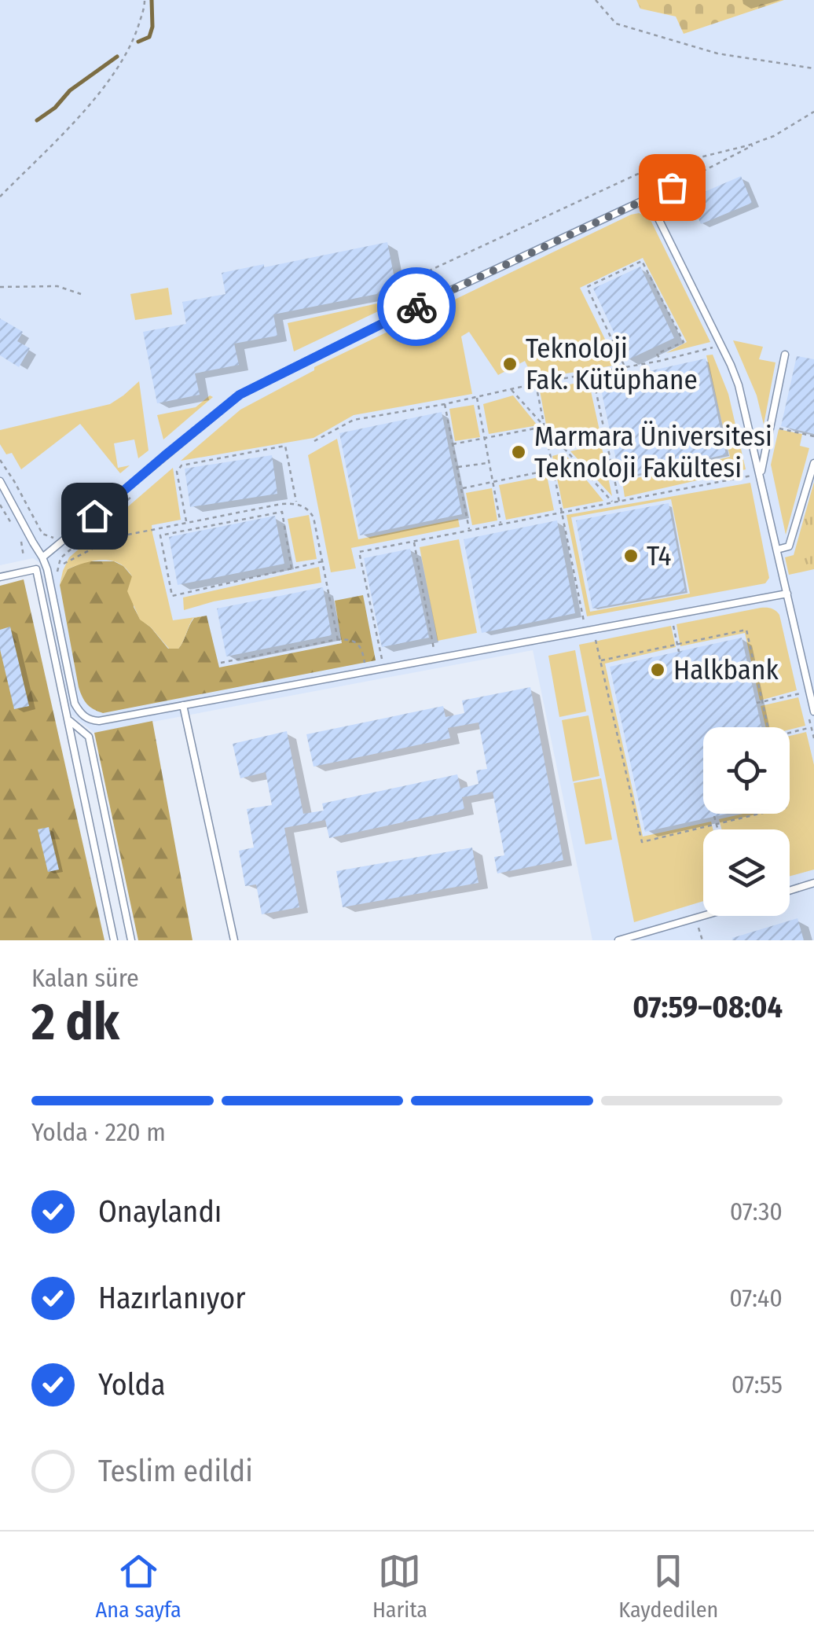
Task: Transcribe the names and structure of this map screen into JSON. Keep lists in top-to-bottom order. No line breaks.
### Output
{"places":["Teknoloji Fak. Kütüphane","Marmara Üniversitesi Teknoloji Fakültesi","T4","Halkbank"],"page":{"heading":["2 dk","Kalan süre","07:59–08:04"],"bar":"Yolda · 220 m","list":[["Onaylandı","07:30"],["Hazırlanıyor","07:40"],["Yolda","07:55"],"Teslim edildi"],"tabs":["Ana sayfa","Harita","Kaydedilen"]}}
